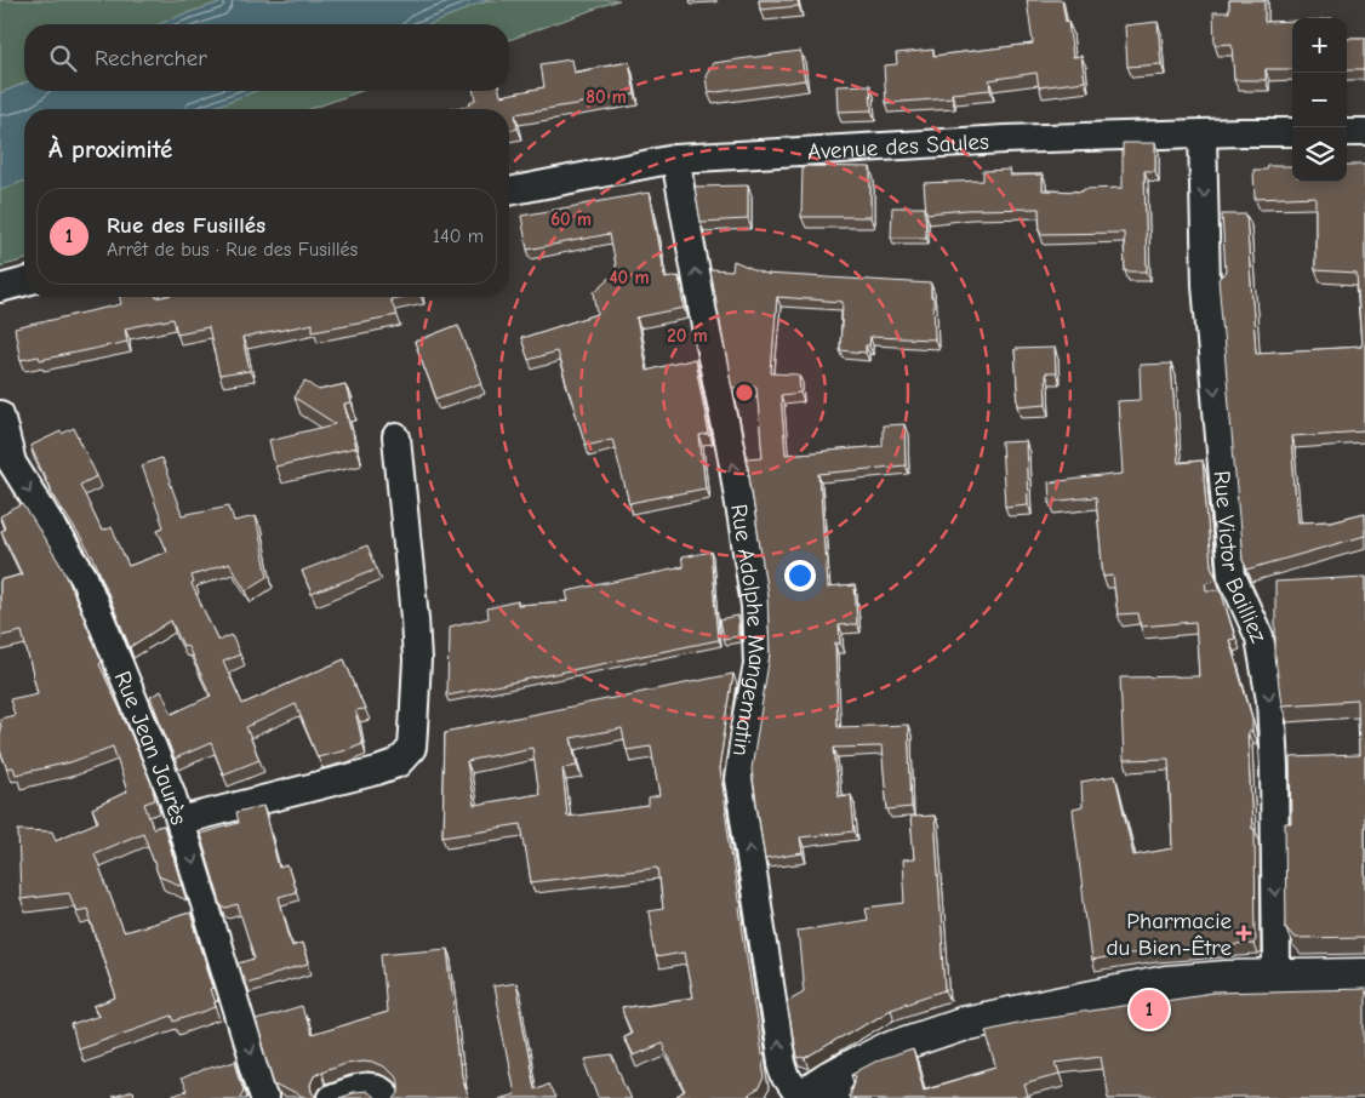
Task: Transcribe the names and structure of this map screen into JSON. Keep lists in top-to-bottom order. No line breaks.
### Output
{"streets":{"street":["Avenue des Saules","Rue Victor Bailliez","Rue Adolphe Mangematin","Rue Jean Jaurès"]},"crossings":[["Avenue des Saules","Rue Victor Bailliez"],["Avenue des Saules","Rue Adolphe Mangematin"]],"one_way":["Rue Victor Bailliez","Rue Adolphe Mangematin","Rue Jean Jaurès"],"places":{"health":["Pharmacie du Bien-Être"]},"page":{"map_buttons":["+","−"],"search":"Rechercher","heading":"À proximité","list":[{"mark":"1","name":"Rue des Fusillés","note":"Arrêt de bus · Rue des Fusillés","value":"140 m"}],"pins":"1"},"rings":["80 m","60 m","40 m","20 m"]}
